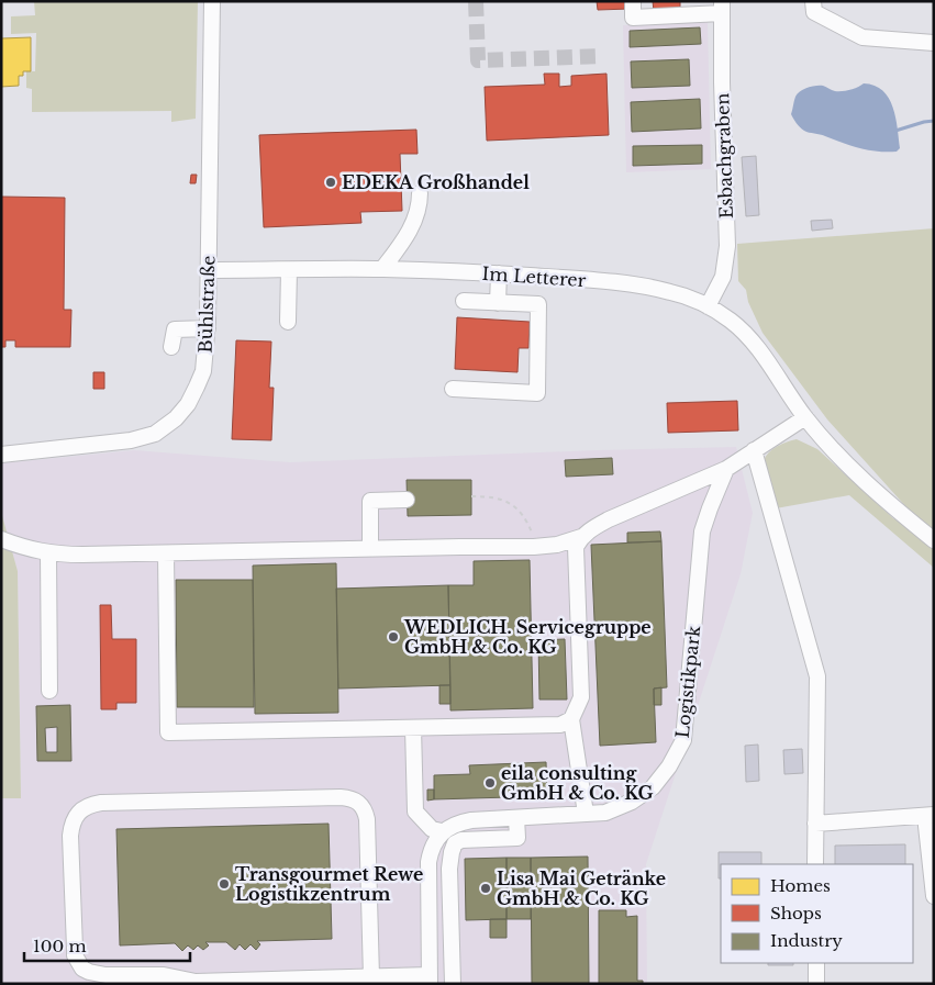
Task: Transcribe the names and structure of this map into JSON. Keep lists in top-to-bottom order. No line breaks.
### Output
{"streets":{"street":["Esbachgraben","Im Letterer","Bühlstraße","Logistikpark"]},"crossings":[["Esbachgraben","Im Letterer"],["Im Letterer","Bühlstraße"]],"places":["EDEKA Großhandel","WEDLICH. Servicegruppe GmbH & Co. KG","eila consulting GmbH & Co. KG","Transgourmet Rewe Logistikzentrum","Lisa Mai Getränke GmbH & Co. KG"],"legend":["Homes","Shops","Industry"],"scale_bar":"100 m"}
